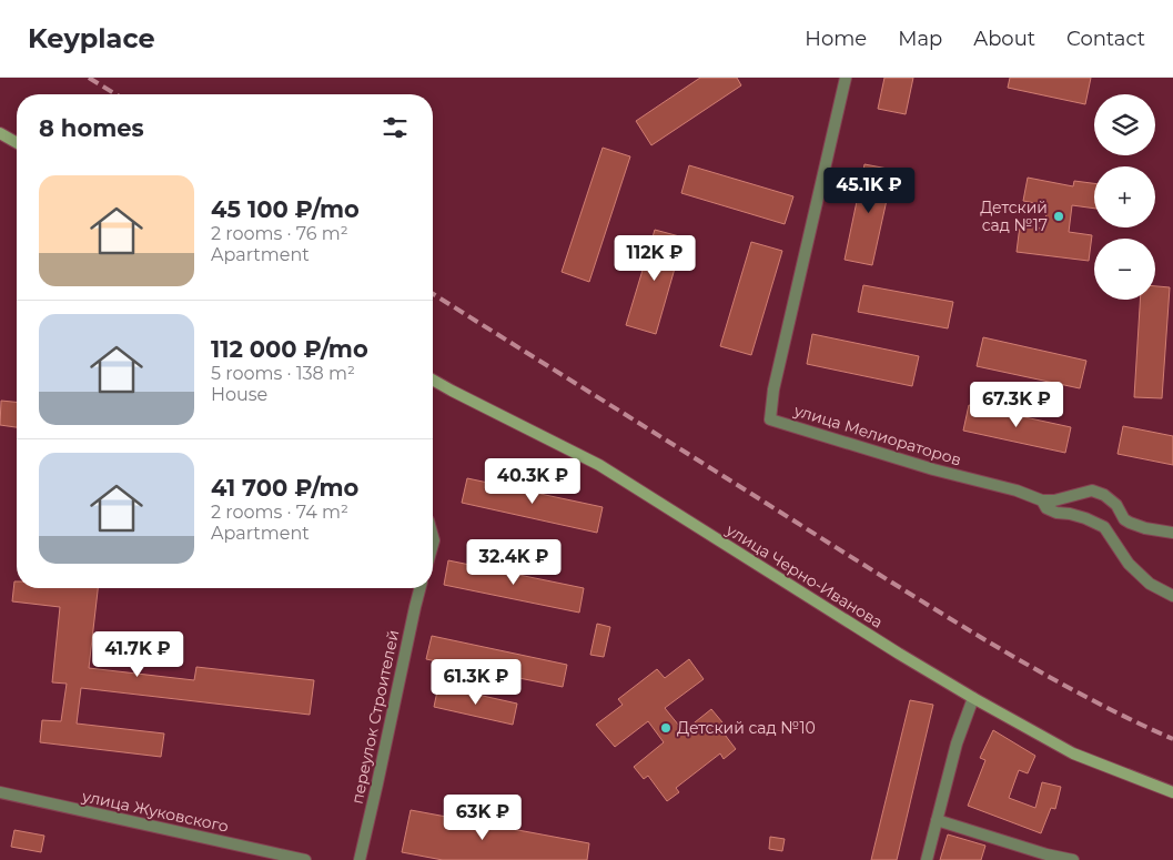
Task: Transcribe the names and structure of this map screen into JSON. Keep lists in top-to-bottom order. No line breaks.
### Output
{"streets":{"main road":["улица Черно-Иванова"],"street":["улица Мелиораторов","переулок Строителей","улица Жуковского"]},"places":["Детский сад №17","Детский сад №10"],"page":{"header":"Keyplace","nav":["Home","Map","About","Contact"],"map_buttons":["+","−"],"heading":"8 homes","list":[{"name":"45 100 ₽/mo","note":"2 rooms · 76 m² · Apartment"},{"name":"112 000 ₽/mo","note":"5 rooms · 138 m² · House"},{"name":"41 700 ₽/mo","note":"2 rooms · 74 m² · Apartment"}],"price":["45.1K ₽","112K ₽","67.3K ₽","40.3K ₽","32.4K ₽","41.7K ₽","61.3K ₽","63K ₽"]}}
